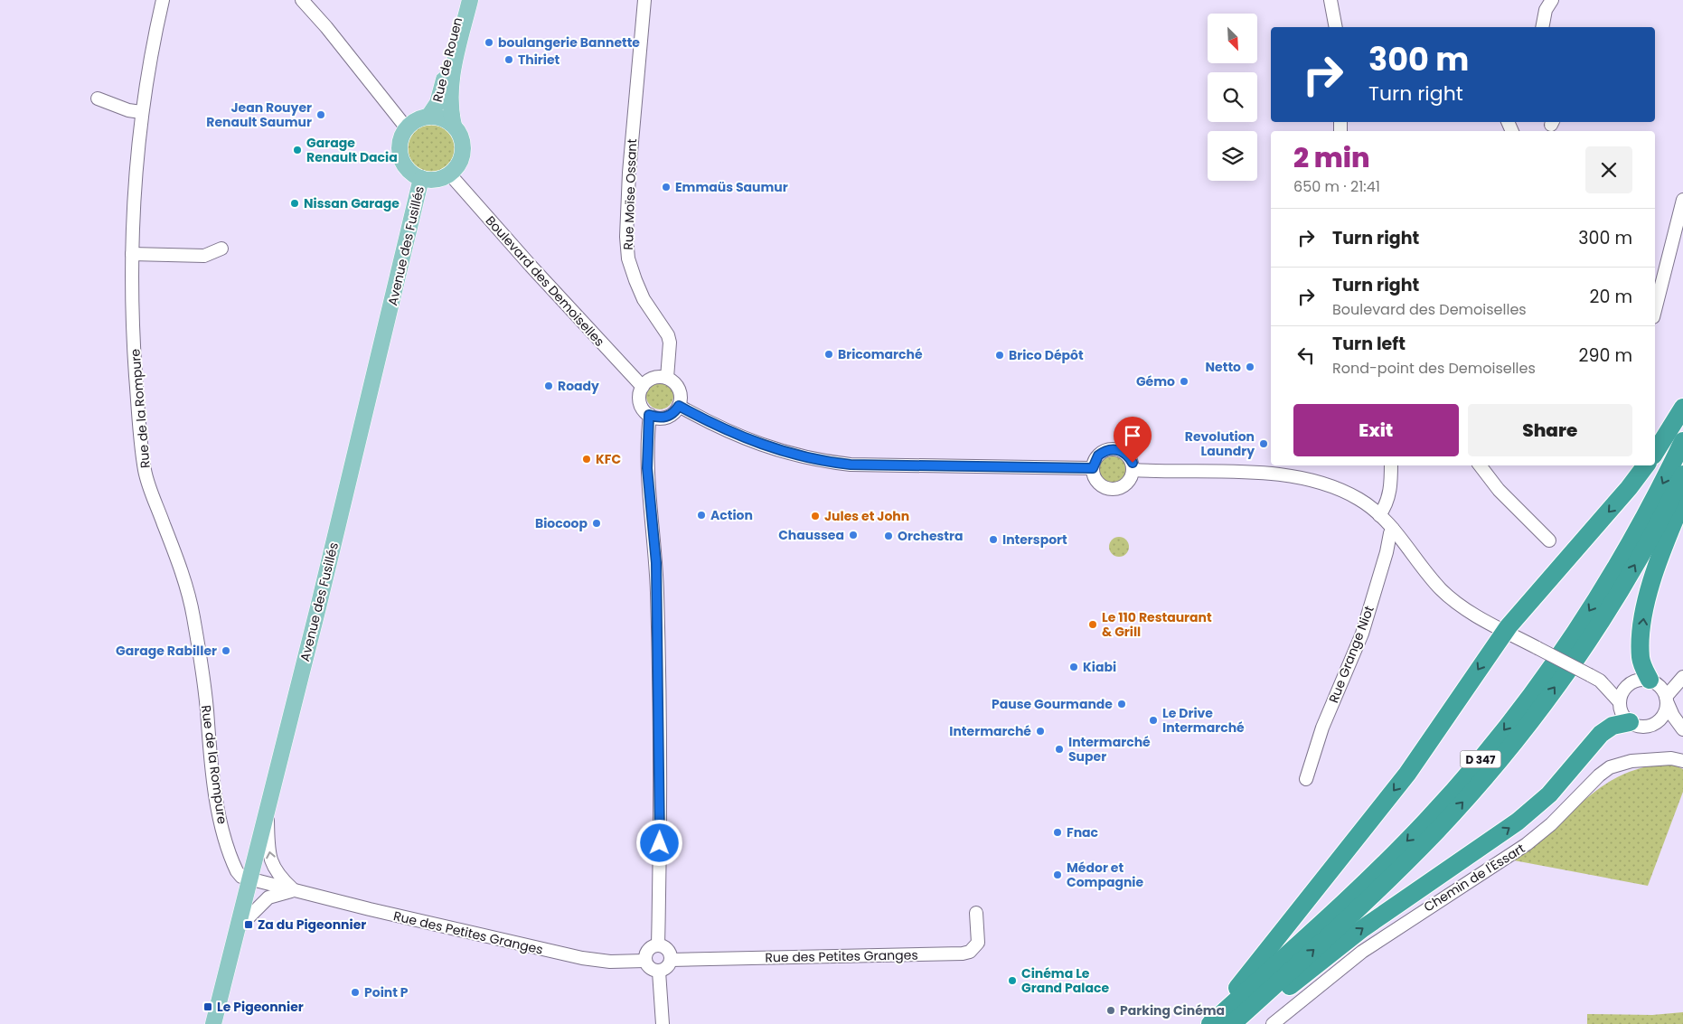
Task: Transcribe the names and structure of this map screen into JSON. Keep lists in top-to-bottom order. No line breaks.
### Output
{"streets":{"highway":["D 347"],"main road":["Rue de Rouen","Avenue des Fusillés"],"street":["Rue Moïse Ossant","Boulevard des Demoiselles","Rue de la Rompure","Rue Grange Niot","Chemin de l'Essart","Rue des Petites Granges"]},"crossings":[["Rue de Rouen","Avenue des Fusillés"],["Rue de Rouen","Boulevard des Demoiselles"],["Rue Moïse Ossant","Boulevard des Demoiselles"],["Avenue des Fusillés","Boulevard des Demoiselles"],["Avenue des Fusillés","Rue de la Rompure"],["Avenue des Fusillés","Rue des Petites Granges"],["Rue de la Rompure","Rue des Petites Granges"]],"places":{"other":["boulangerie Bannette","Thiriet","Jean Rouyer Renault Saumur","Garage Renault Dacia","Emmaüs Saumur","Nissan Garage","Bricomarché","Brico Dépôt","Netto","Gémo","Roady","Revolution Laundry","KFC","Action","Jules et John","Biocoop","Chaussea","Orchestra","Intersport","Le 110 Restaurant & Grill","Garage Rabiller","Kiabi","Pause Gourmande","Le Drive Intermarché","Intermarché","Intermarché Super","Fnac","Médor et Compagnie","Cinéma Le Grand Palace","Point P","Parking Cinéma"],"transit":["Za du Pigeonnier","Le Pigeonnier"]},"north":"bottom right","page":{"turn":["300 m","Turn right"],"heading":["2 min","650 m · 21:41"],"list":[{"name":"Turn right","value":"300 m"},{"name":"Turn right","note":"Boulevard des Demoiselles","value":"20 m"},{"name":"Turn left","note":"Rond-point des Demoiselles","value":"290 m"}],"buttons":["Exit","Share"]}}
